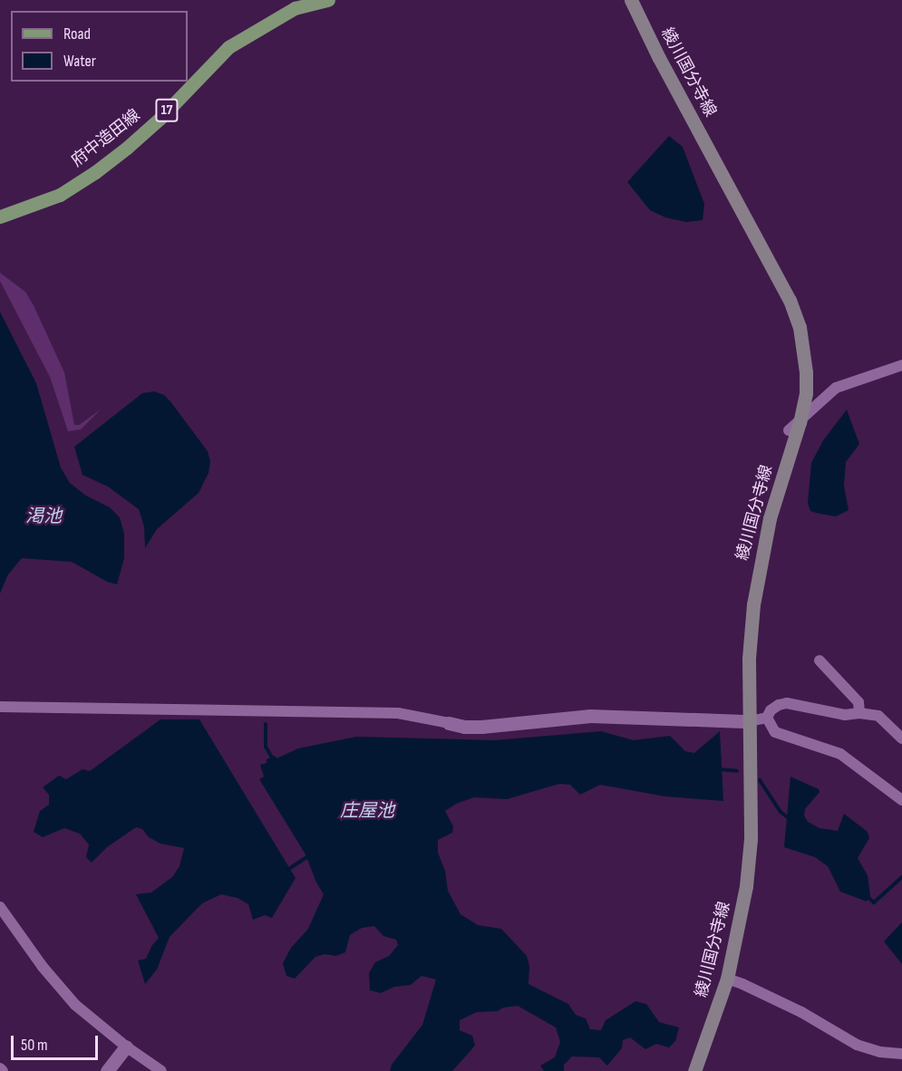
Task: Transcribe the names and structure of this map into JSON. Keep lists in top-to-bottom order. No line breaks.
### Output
{"streets":{"main road":["綾川国分寺線","17","府中造田線"]},"water":["渇池","庄屋池"],"legend":["Road","Water"],"scale_bar":"50 m"}
